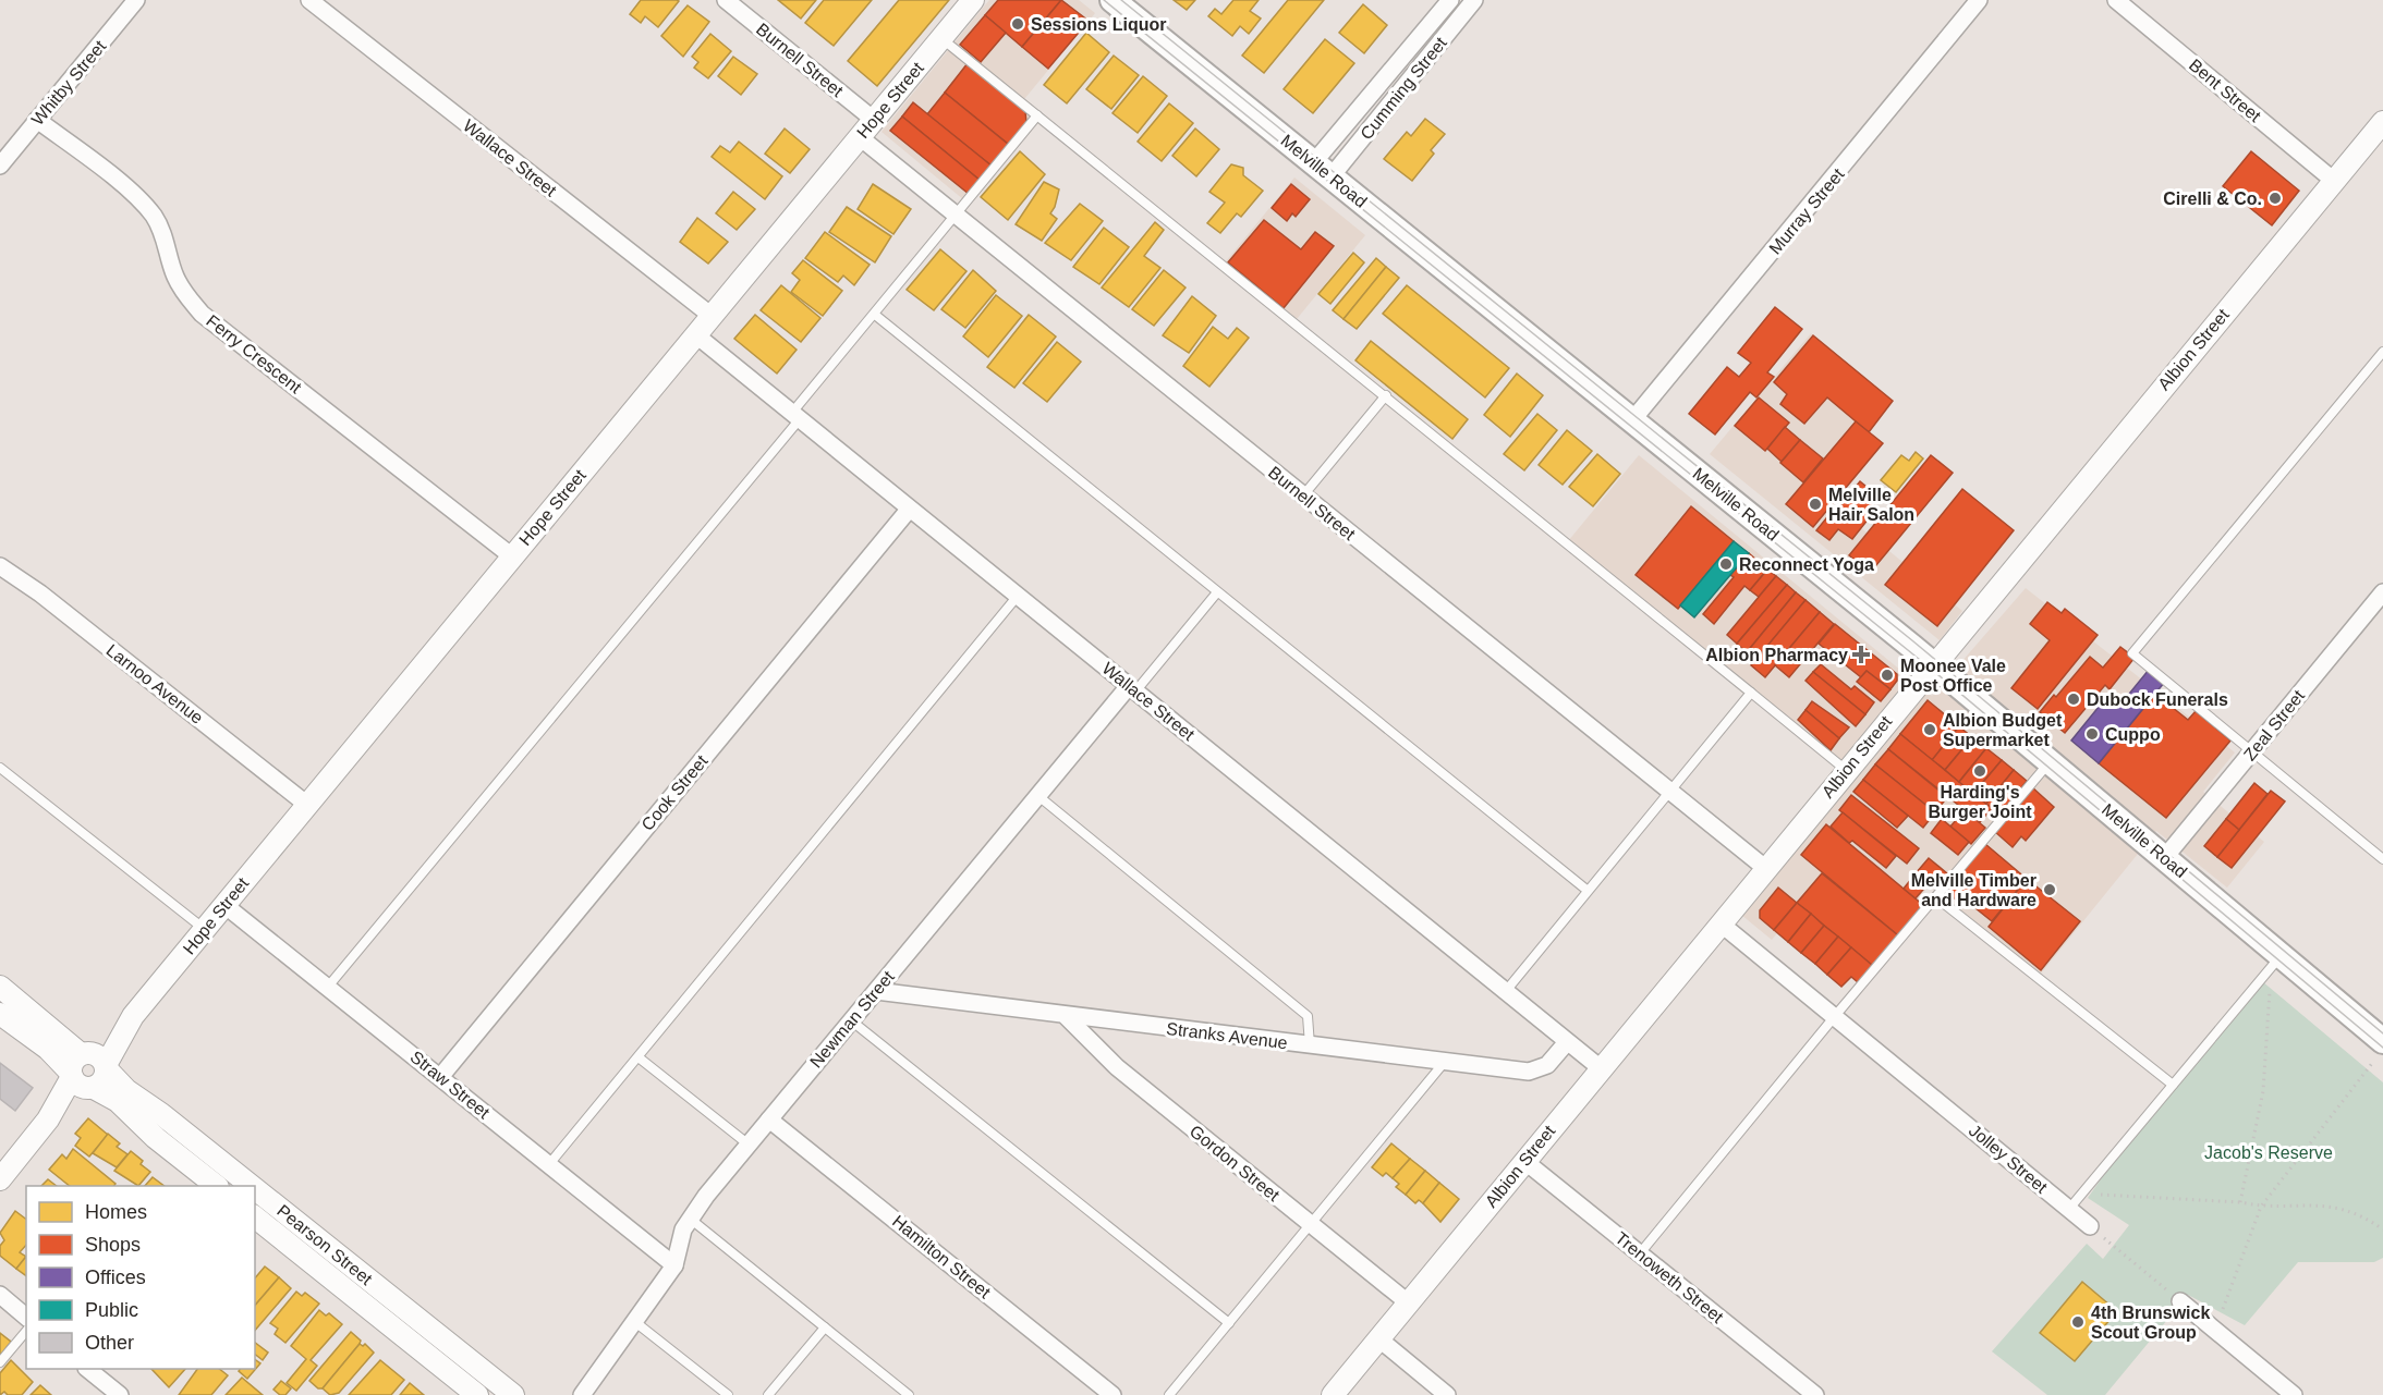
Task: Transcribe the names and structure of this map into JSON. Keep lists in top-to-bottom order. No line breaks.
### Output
{"streets":{"main road":["Melville Road"],"street":["Burnell Street","Whitby Street","Cumming Street","Bent Street","Hope Street","Wallace Street","Murray Street","Albion Street","Ferry Crescent","Larnoo Avenue","Zeal Street","Cook Street","Newman Street","Stranks Avenue","Straw Street","Jolley Street","Gordon Street","Pearson Street","Hamilton Street","Trenoweth Street"]},"crossings":[["Burnell Street","Hope Street"],["Burnell Street","Albion Street"],["Whitby Street","Ferry Crescent"],["Cumming Street","Melville Road"],["Bent Street","Albion Street"],["Hope Street","Wallace Street"],["Hope Street","Ferry Crescent"],["Hope Street","Larnoo Avenue"],["Hope Street","Straw Street"],["Hope Street","Pearson Street"],["Wallace Street","Albion Street"],["Wallace Street","Cook Street"],["Wallace Street","Newman Street"],["Wallace Street","Stranks Avenue"],["Melville Road","Murray Street"],["Melville Road","Albion Street"],["Melville Road","Zeal Street"],["Albion Street","Jolley Street"],["Albion Street","Gordon Street"],["Albion Street","Trenoweth Street"],["Cook Street","Straw Street"],["Newman Street","Stranks Avenue"],["Newman Street","Straw Street"],["Newman Street","Hamilton Street"],["Stranks Avenue","Gordon Street"]],"parks":["Jacob's Reserve"],"places":{"other":["Sessions Liquor","Cirelli & Co.","Melville Hair Salon","Reconnect Yoga","Moonee Vale Post Office","Dubock Funerals","Albion Budget Supermarket","Cuppo","Harding's Burger Joint","Melville Timber and Hardware","4th Brunswick Scout Group"],"health":["Albion Pharmacy"]},"legend":["Homes","Shops","Offices","Public","Other"]}
